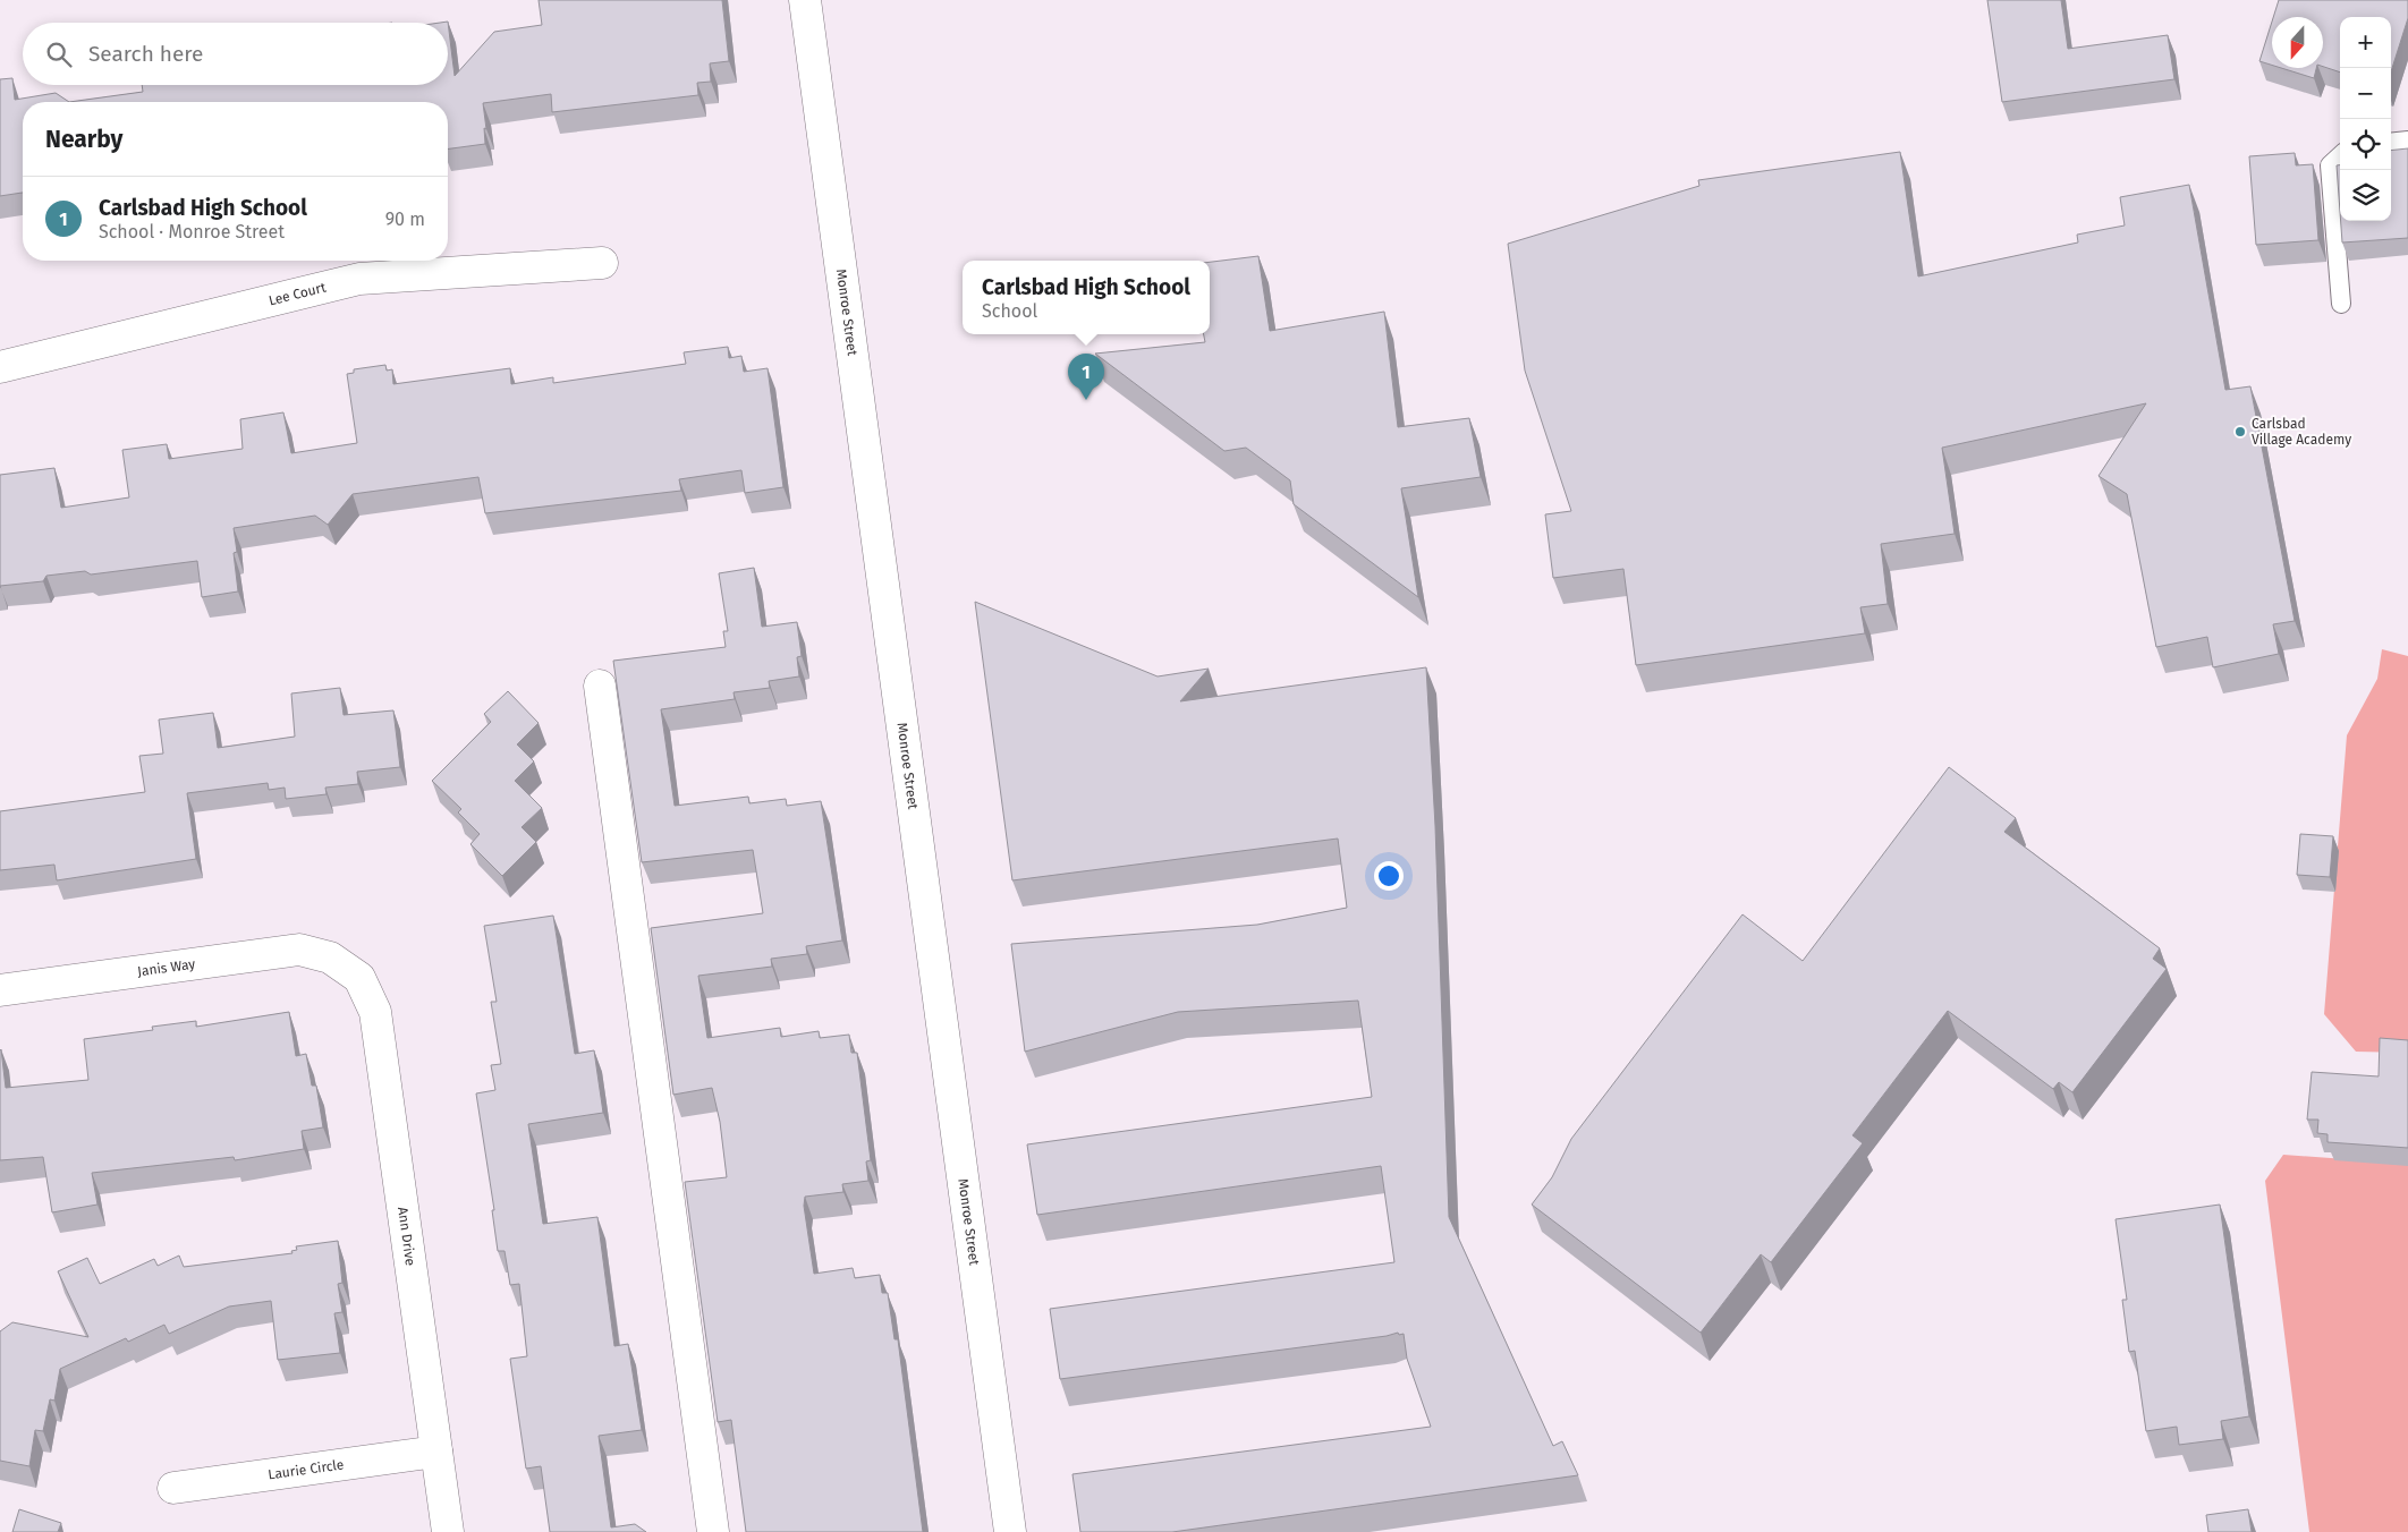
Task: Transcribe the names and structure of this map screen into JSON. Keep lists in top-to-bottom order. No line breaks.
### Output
{"streets":{"street":["Lee Court","Monroe Street","Janis Way","Ann Drive","Laurie Circle"]},"crossings":[["Janis Way","Ann Drive"],["Ann Drive","Laurie Circle"]],"places":["Carlsbad Village Academy"],"north":"bottom","page":{"map_buttons":["+","−"],"search":"Search here","heading":"Nearby","list":[{"mark":"1","name":"Carlsbad High School","note":"School · Monroe Street","value":"90 m"}],"popup":["Carlsbad High School","School"],"pins":"1"}}
